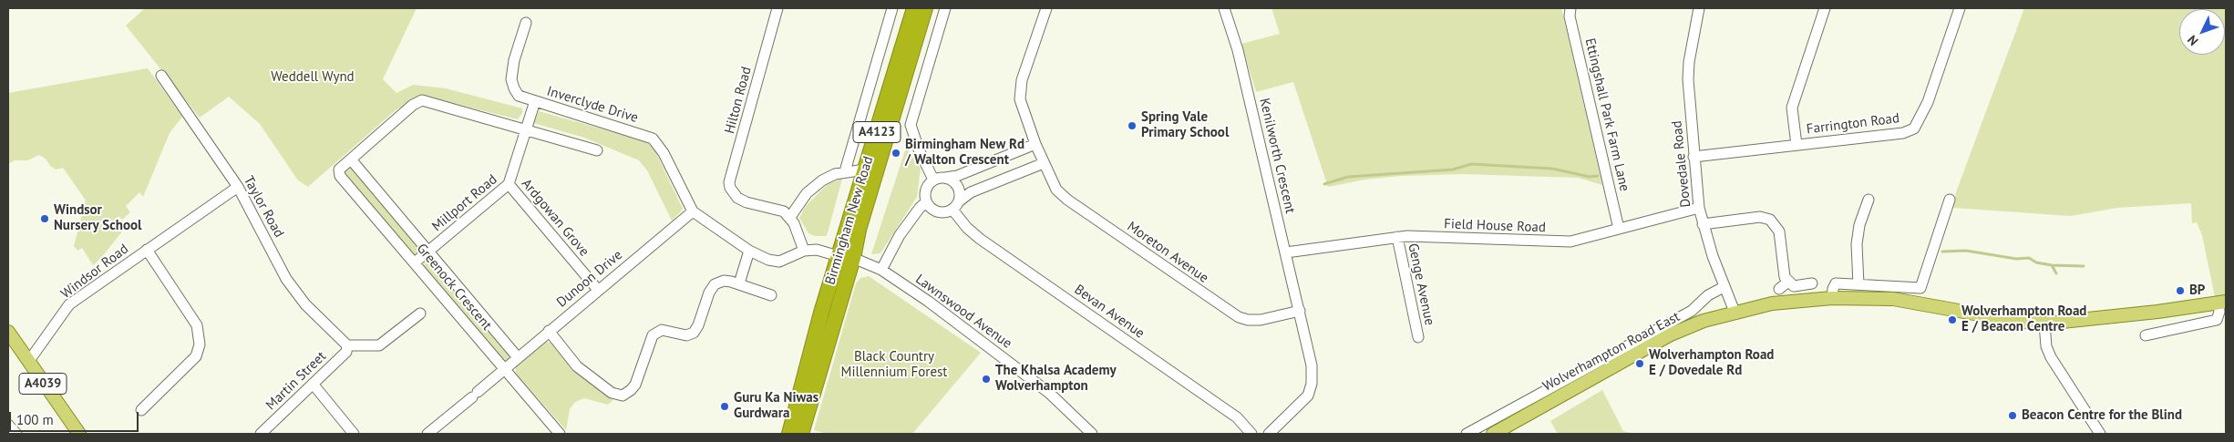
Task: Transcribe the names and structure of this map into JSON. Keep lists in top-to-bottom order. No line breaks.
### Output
{"streets":{"highway":["A4123","Birmingham New Road"],"main road":["Wolverhampton Road East","A4039"],"street":["Hilton Road","Inverclyde Drive","Ettingshall Park Farm Lane","Farrington Road","Kenilworth Crescent","Dovedale Road","Millport Road","Taylor Road","Ardgowan Grove","Field House Road","Moreton Avenue","Windsor Road","Dunoon Drive","Genge Avenue","Greenock Crescent","Lawnswood Avenue","Bevan Avenue","Martin Street"]},"crossings":[["Inverclyde Drive","Millport Road"],["Inverclyde Drive","Dunoon Drive"],["Ettingshall Park Farm Lane","Field House Road"],["Farrington Road","Dovedale Road"],["Kenilworth Crescent","Field House Road"],["Kenilworth Crescent","Moreton Avenue"],["Dovedale Road","Field House Road"],["Dovedale Road","Wolverhampton Road East"],["Millport Road","Ardgowan Grove"],["Millport Road","Greenock Crescent"],["Taylor Road","Windsor Road"],["Taylor Road","Martin Street"],["Ardgowan Grove","Dunoon Drive"],["Birmingham New Road","Lawnswood Avenue"],["Field House Road","Genge Avenue"],["Windsor Road","A4039"],["Dunoon Drive","Greenock Crescent"]],"parks":["Weddell Wynd","Black Country Millennium Forest"],"places":["Spring Vale Primary School","Birmingham New Rd / Walton Crescent","Windsor Nursery School","BP","Wolverhampton Road E / Beacon Centre","Wolverhampton Road E / Dovedale Rd","The Khalsa Academy Wolverhampton","Guru Ka Niwas Gurdwara","Beacon Centre for the Blind"],"scale_bar":"100 m","north":"bottom left"}
